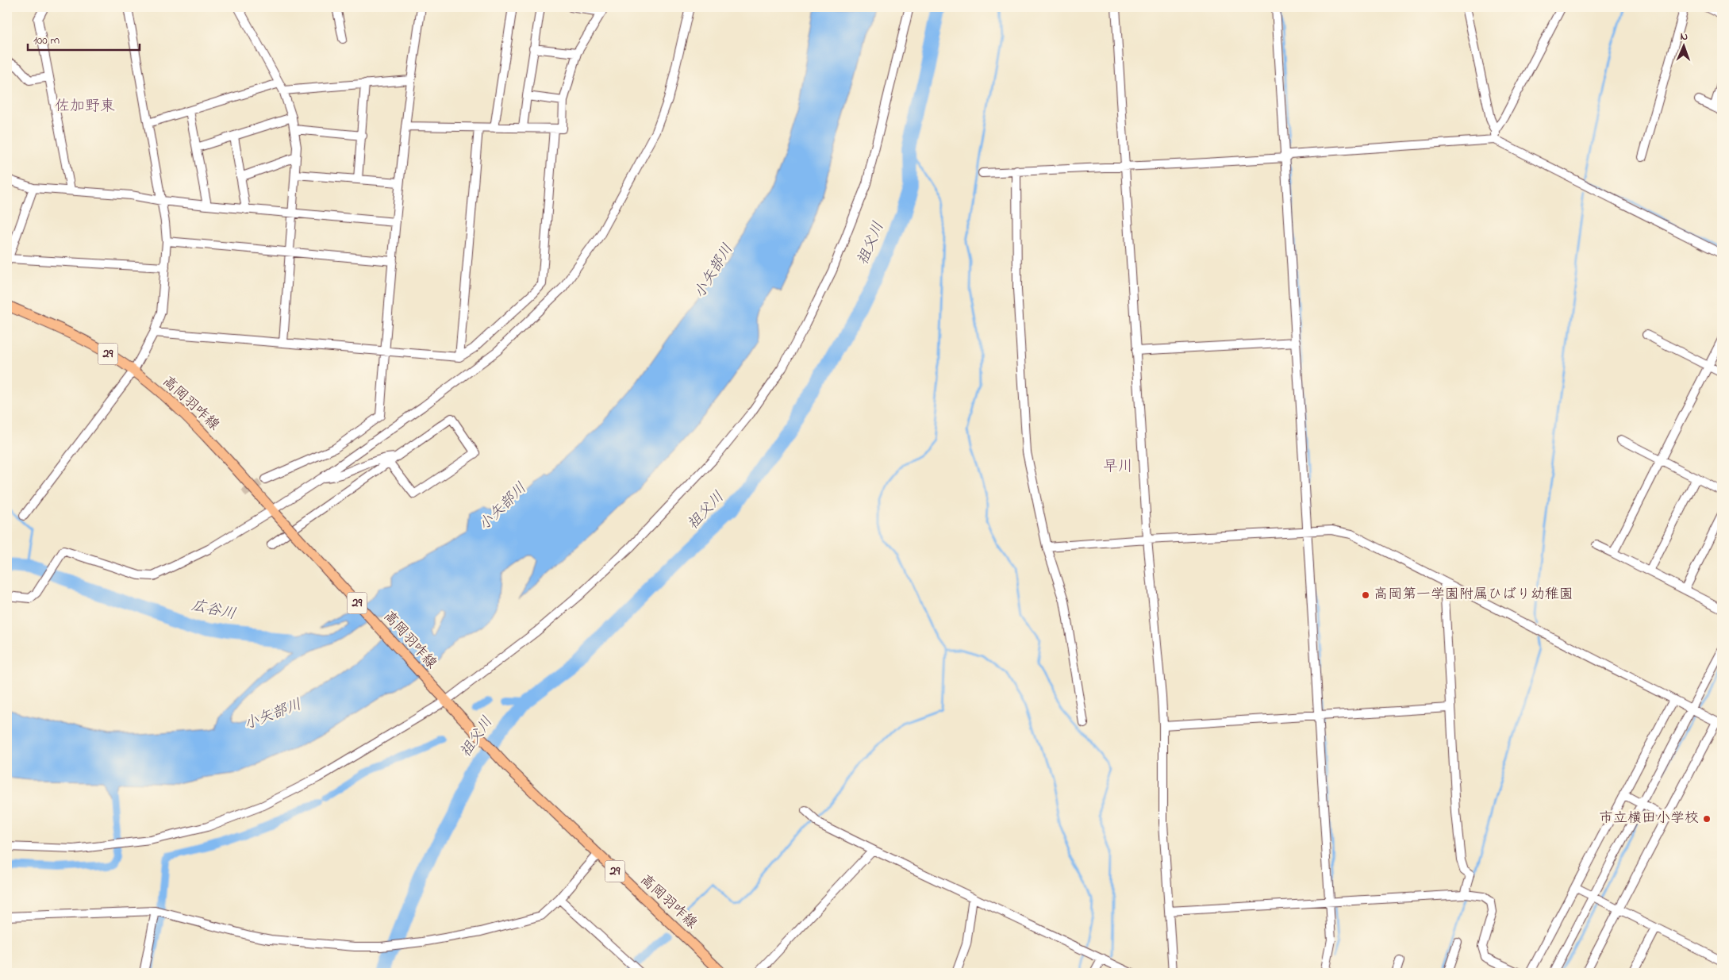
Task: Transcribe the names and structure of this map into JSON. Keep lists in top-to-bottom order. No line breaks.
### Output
{"streets":{"main road":["29","高岡羽咋線"]},"districts":["佐加野東","早川"],"water":["祖父川","小矢部川","広谷川"],"places":["高岡第一学園附属ひばり幼稚園","市立横田小学校"],"scale_bar":"100 m","north":"top"}
